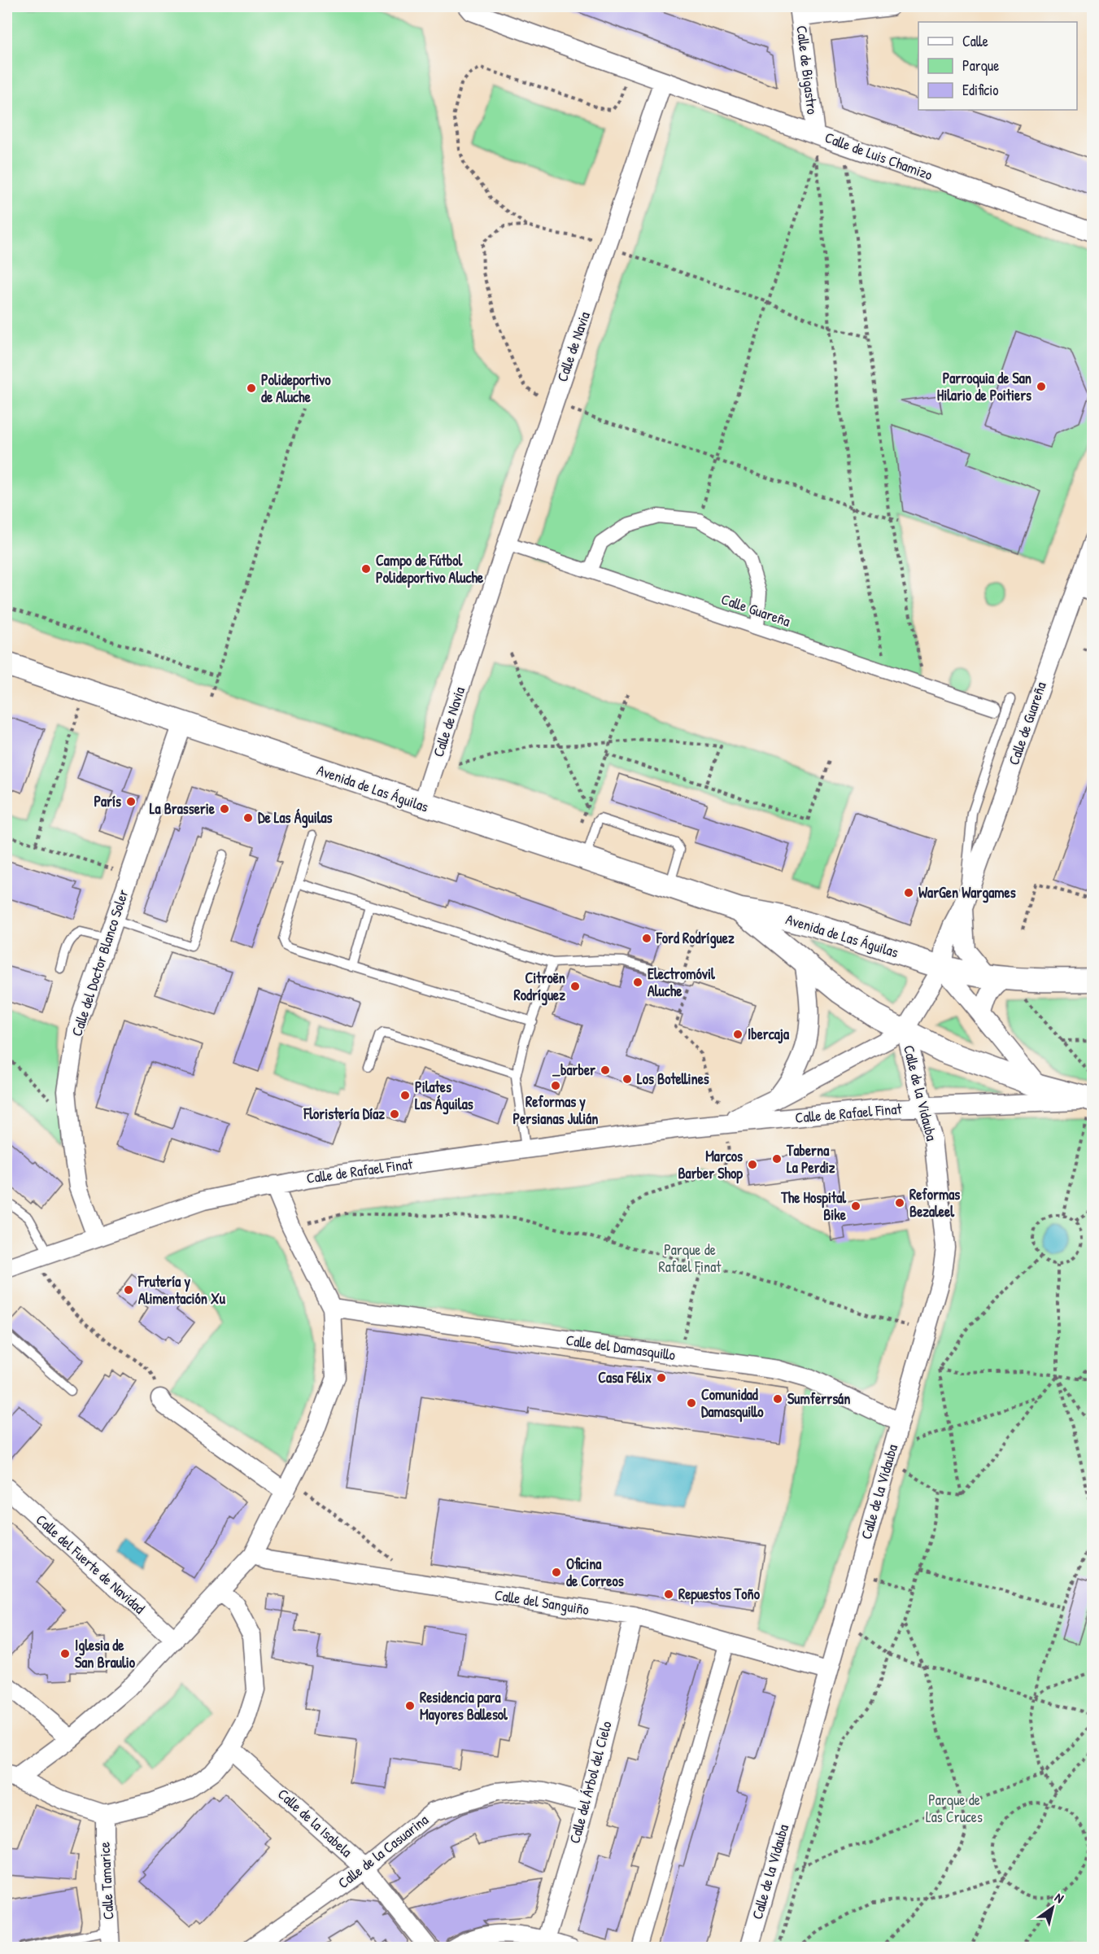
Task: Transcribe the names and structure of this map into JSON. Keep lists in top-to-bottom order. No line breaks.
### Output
{"streets":{"street":["Calle de Bigastro","Calle de Luis Chamizo","Calle de Navia","Calle Guareña","Calle de Guareña","Avenida de Las Águilas","Calle del Doctor Blanco Soler","Calle de la Vidauba","Calle de Rafael Finat","Calle del Damasquillo","Calle del Fuerte de Navidad","Calle del Sanguiño","Calle del Árbol del Cielo","Calle de la Isabela","Calle de la Casuarina","Calle Tamarice"]},"crossings":[["Calle de Bigastro","Calle de Luis Chamizo"],["Calle de Luis Chamizo","Calle de Navia"],["Calle de Navia","Calle Guareña"],["Calle de Navia","Avenida de Las Águilas"],["Calle de Guareña","Avenida de Las Águilas"],["Avenida de Las Águilas","Calle del Doctor Blanco Soler"],["Avenida de Las Águilas","Calle de la Vidauba"],["Avenida de Las Águilas","Calle de Rafael Finat"],["Calle del Doctor Blanco Soler","Calle de Rafael Finat"],["Calle de la Vidauba","Calle de Rafael Finat"],["Calle de la Vidauba","Calle del Damasquillo"],["Calle de la Vidauba","Calle del Sanguiño"],["Calle del Sanguiño","Calle del Árbol del Cielo"],["Calle del Árbol del Cielo","Calle de la Casuarina"],["Calle de la Isabela","Calle de la Casuarina"]],"parks":["Parque de Rafael Finat","Parque de Las Cruces"],"places":["Parroquia de San Hilario de Poitiers","Polideportivo de Aluche","Campo de Fútbol Polideportivo Aluche","París","La Brasserie","De Las Águilas","WarGen Wargames","Ford Rodríguez","Electromóvil Aluche","Citroën Rodríguez","Ibercaja","_barber","Los Botellines","Reformas y Persianas Julián","Pilates Las Águilas","Floristería Díaz","Taberna La Perdiz","Marcos Barber Shop","Reformas Bezaleel","The Hospital Bike","Frutería y Alimentación Xu","Casa Félix","Sumferrsán","Comunidad Damasquillo","Oficina de Correos","Repuestos Toño","Iglesia de San Braulio","Residencia para Mayores Ballesol"],"legend":["Calle","Parque","Edificio"],"north":"top right"}
